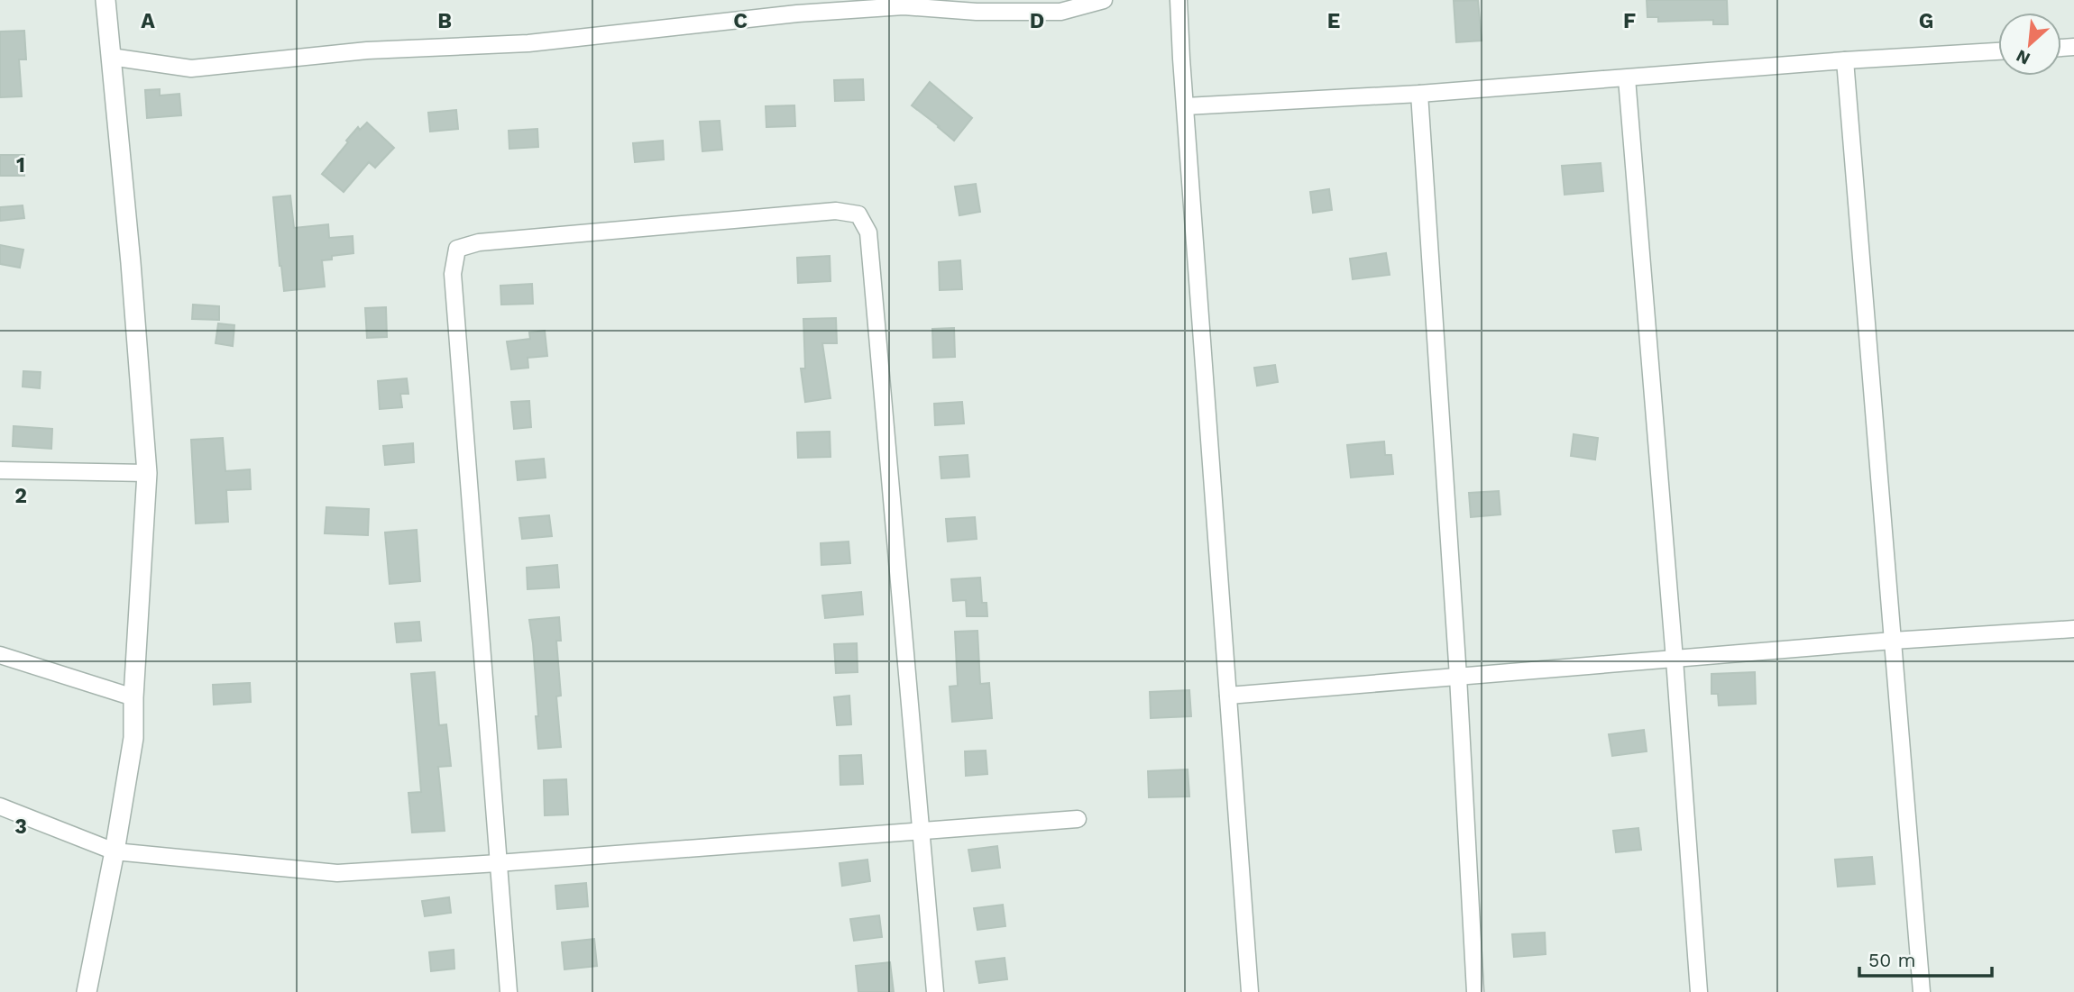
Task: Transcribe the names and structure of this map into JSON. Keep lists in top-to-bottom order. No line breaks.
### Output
{"scale_bar":"50 m","north":"bottom left","grid":{"columns":["A","B","C","D","E","F","G"],"rows":["1","2","3"]}}
